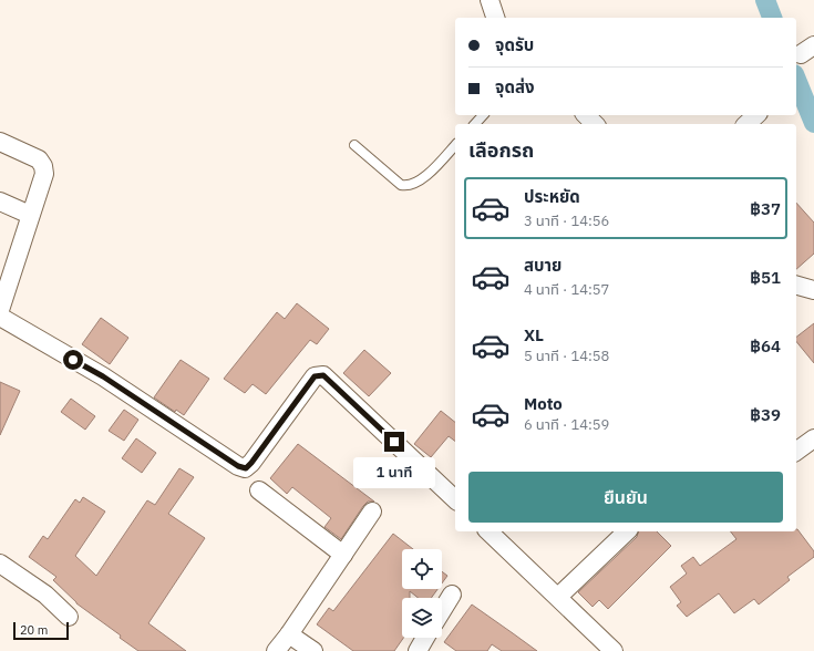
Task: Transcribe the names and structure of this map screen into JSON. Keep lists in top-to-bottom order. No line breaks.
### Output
{"scale_bar":"20 m","page":{"banner":["จุดรับ","จุดส่ง"],"heading":"เลือกรถ","list":[{"name":"ประหยัด","note":"3 นาที · 14:56","value":"฿37"},{"name":"สบาย","note":"4 นาที · 14:57","value":"฿51"},{"name":"XL","note":"5 นาที · 14:58","value":"฿64"},{"name":"Moto","note":"6 นาที · 14:59","value":"฿39"}],"bubble":"1 นาที","buttons":"ยืนยัน","scale":"20 m"}}
